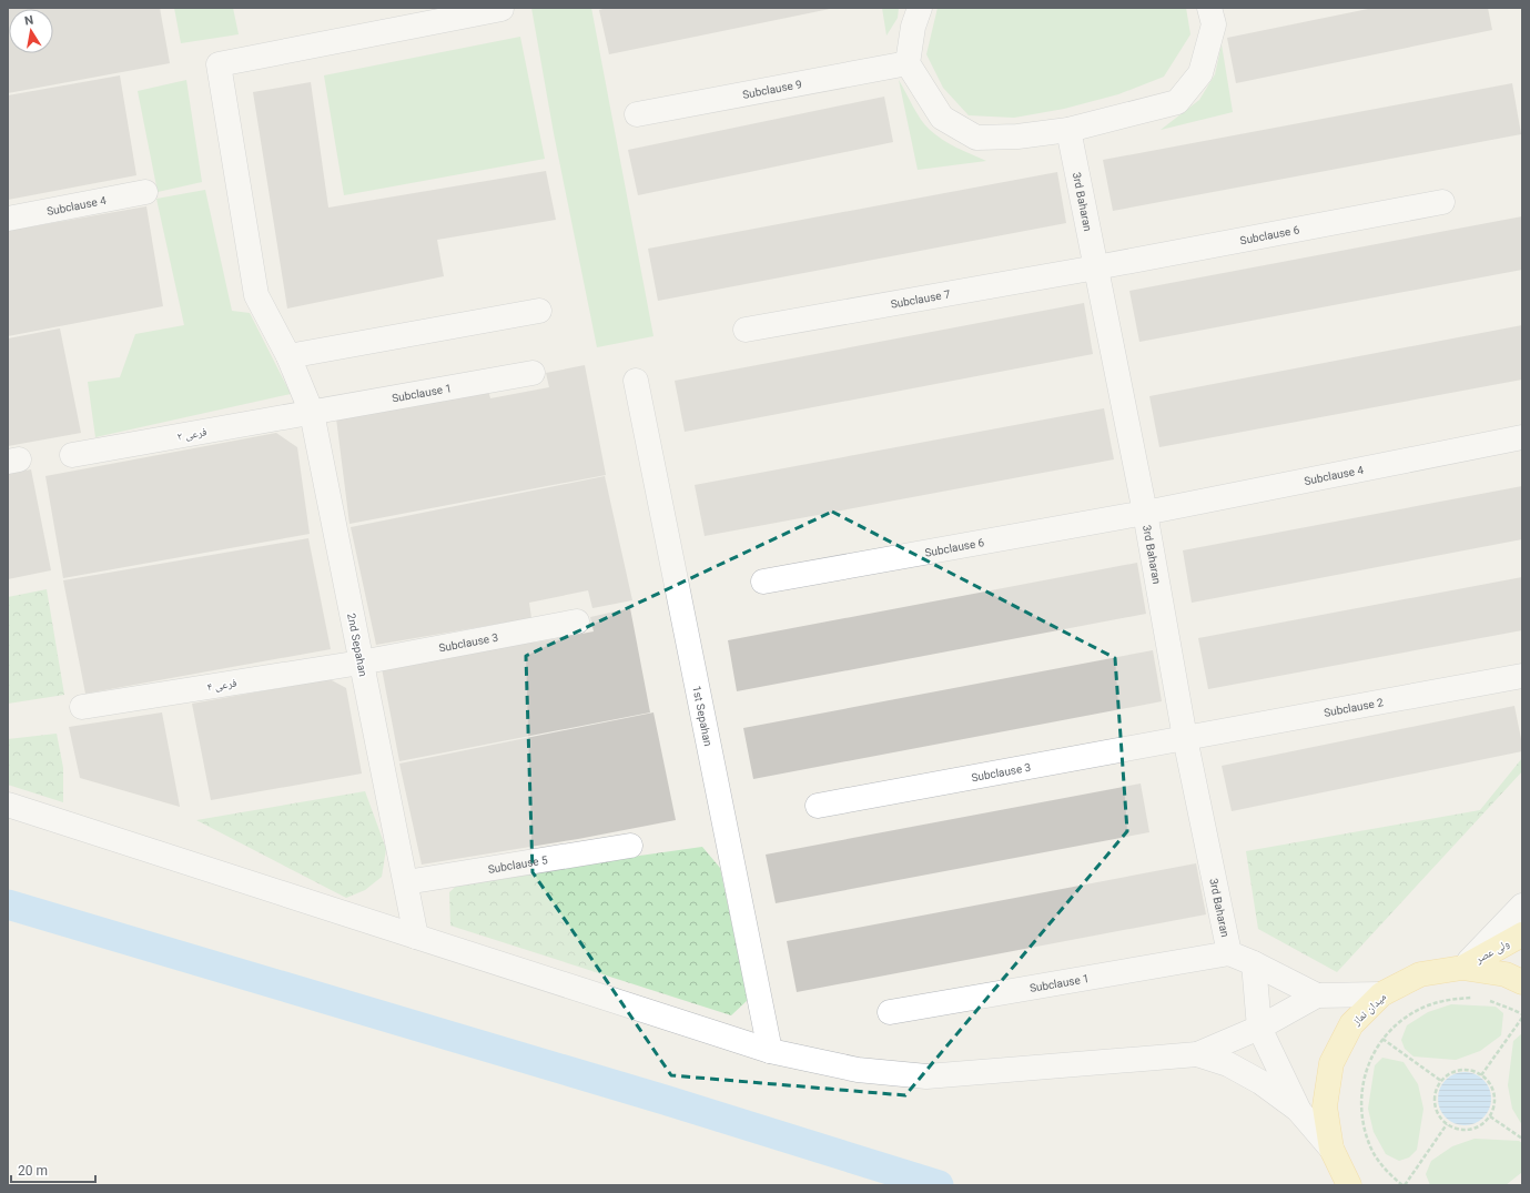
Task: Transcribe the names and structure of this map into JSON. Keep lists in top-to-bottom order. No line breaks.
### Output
{"streets":{"main road":["ولی عصر","میدان نماز"],"street":["Subclause 9","3rd Baharan","Subclause 4","Subclause 6","Subclause 7","Subclause 1","فرعی ۲","Subclause 3","2nd Sepahan","فرعی ۴","Subclause 2","1st Sepahan","Subclause 5"]},"crossings":[["3rd Baharan","Subclause 4"],["3rd Baharan","Subclause 6"],["3rd Baharan","Subclause 7"],["3rd Baharan","Subclause 1"],["3rd Baharan","Subclause 3"],["3rd Baharan","Subclause 2"],["Subclause 4","Subclause 6"],["Subclause 6","Subclause 7"],["Subclause 1","فرعی ۲"],["Subclause 1","2nd Sepahan"],["فرعی ۲","2nd Sepahan"],["Subclause 3","2nd Sepahan"],["Subclause 3","فرعی ۴"],["Subclause 3","Subclause 2"],["2nd Sepahan","فرعی ۴"],["2nd Sepahan","Subclause 5"],["ولی عصر","میدان نماز"]],"scale_bar":"20 m","north":"top"}
